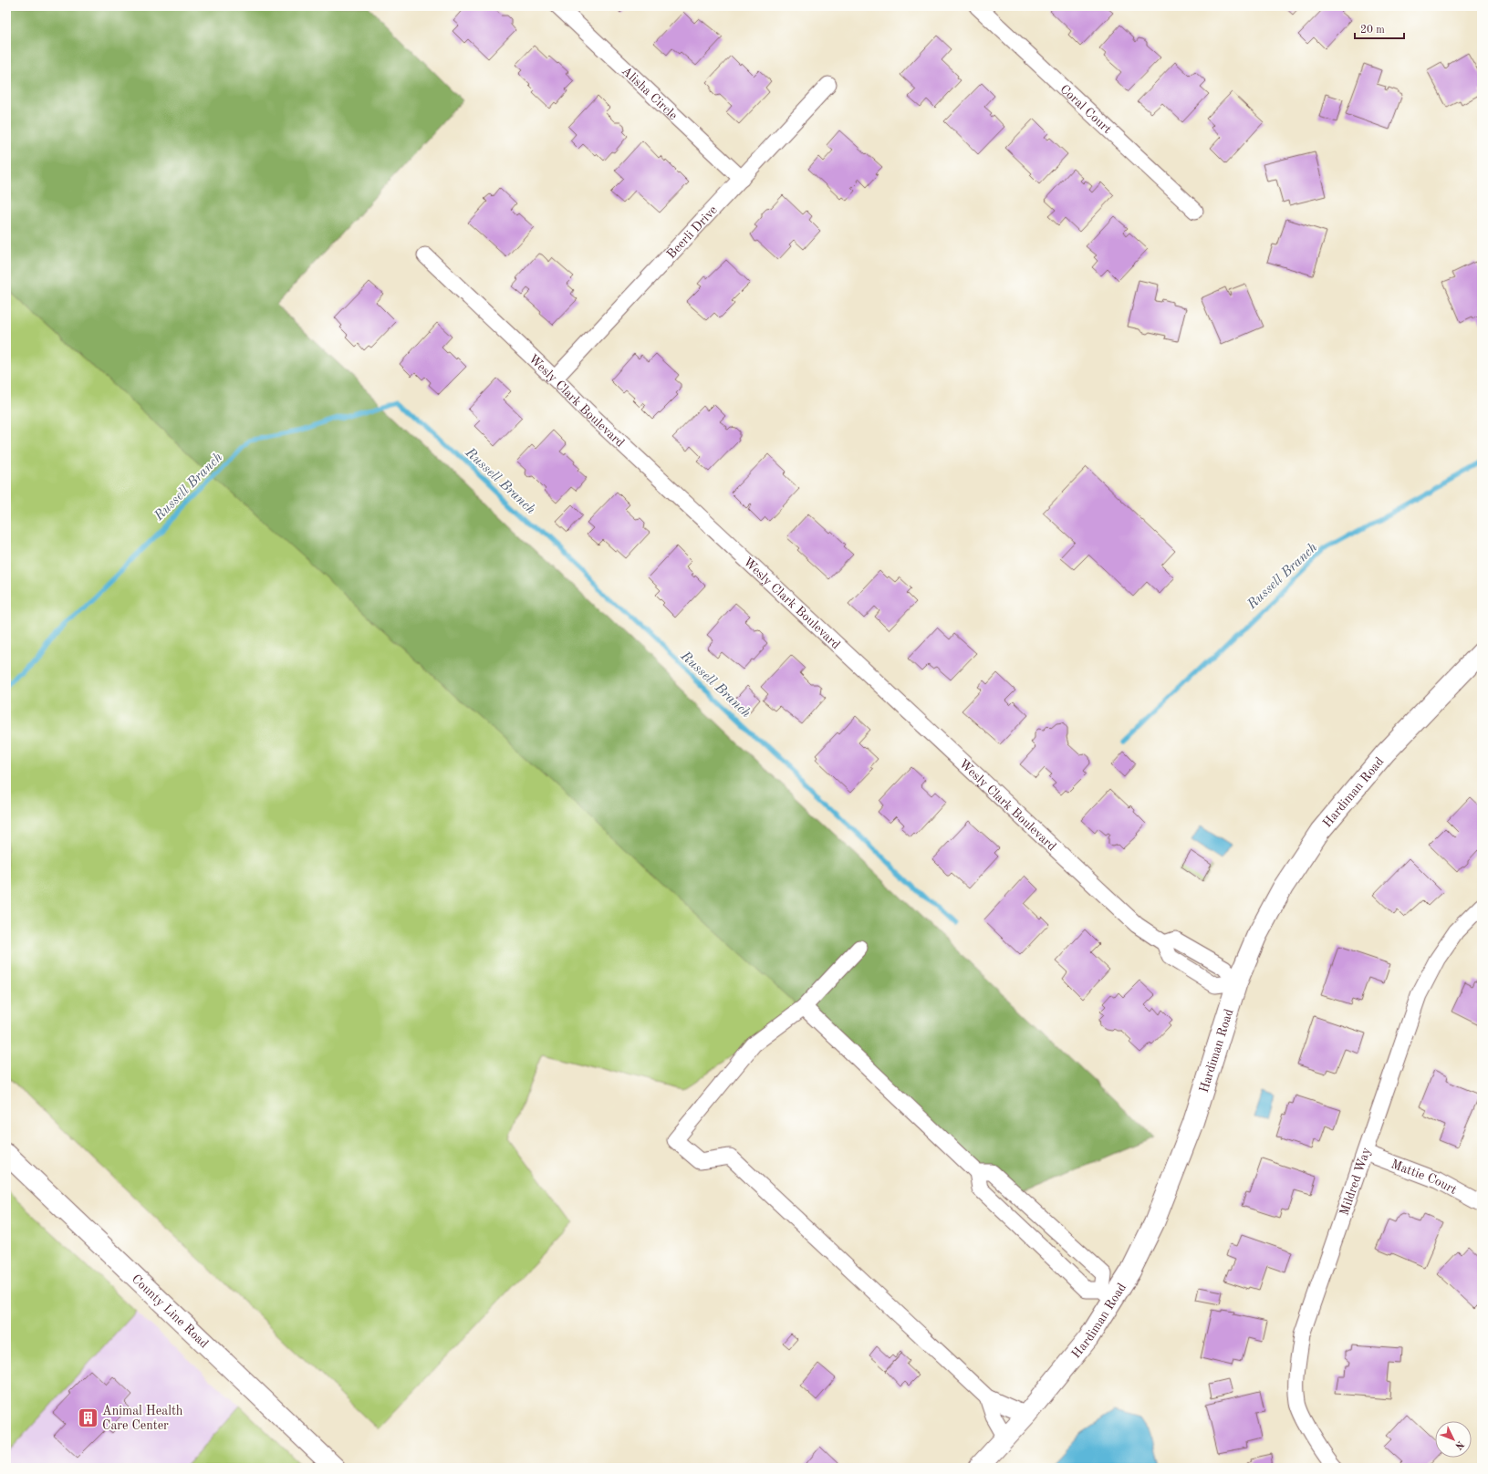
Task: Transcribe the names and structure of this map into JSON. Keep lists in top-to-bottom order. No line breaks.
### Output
{"streets":{"street":["Alisha Circle","Coral Court","Beerli Drive","Wesly Clark Boulevard","Hardiman Road","Mattie Court","Mildred Way","County Line Road"]},"crossings":[["Alisha Circle","Beerli Drive"],["Beerli Drive","Wesly Clark Boulevard"],["Wesly Clark Boulevard","Hardiman Road"],["Mattie Court","Mildred Way"]],"water":["Russell Branch"],"places":{"building":["Animal Health Care Center"]},"scale_bar":"20 m","north":"bottom right"}
